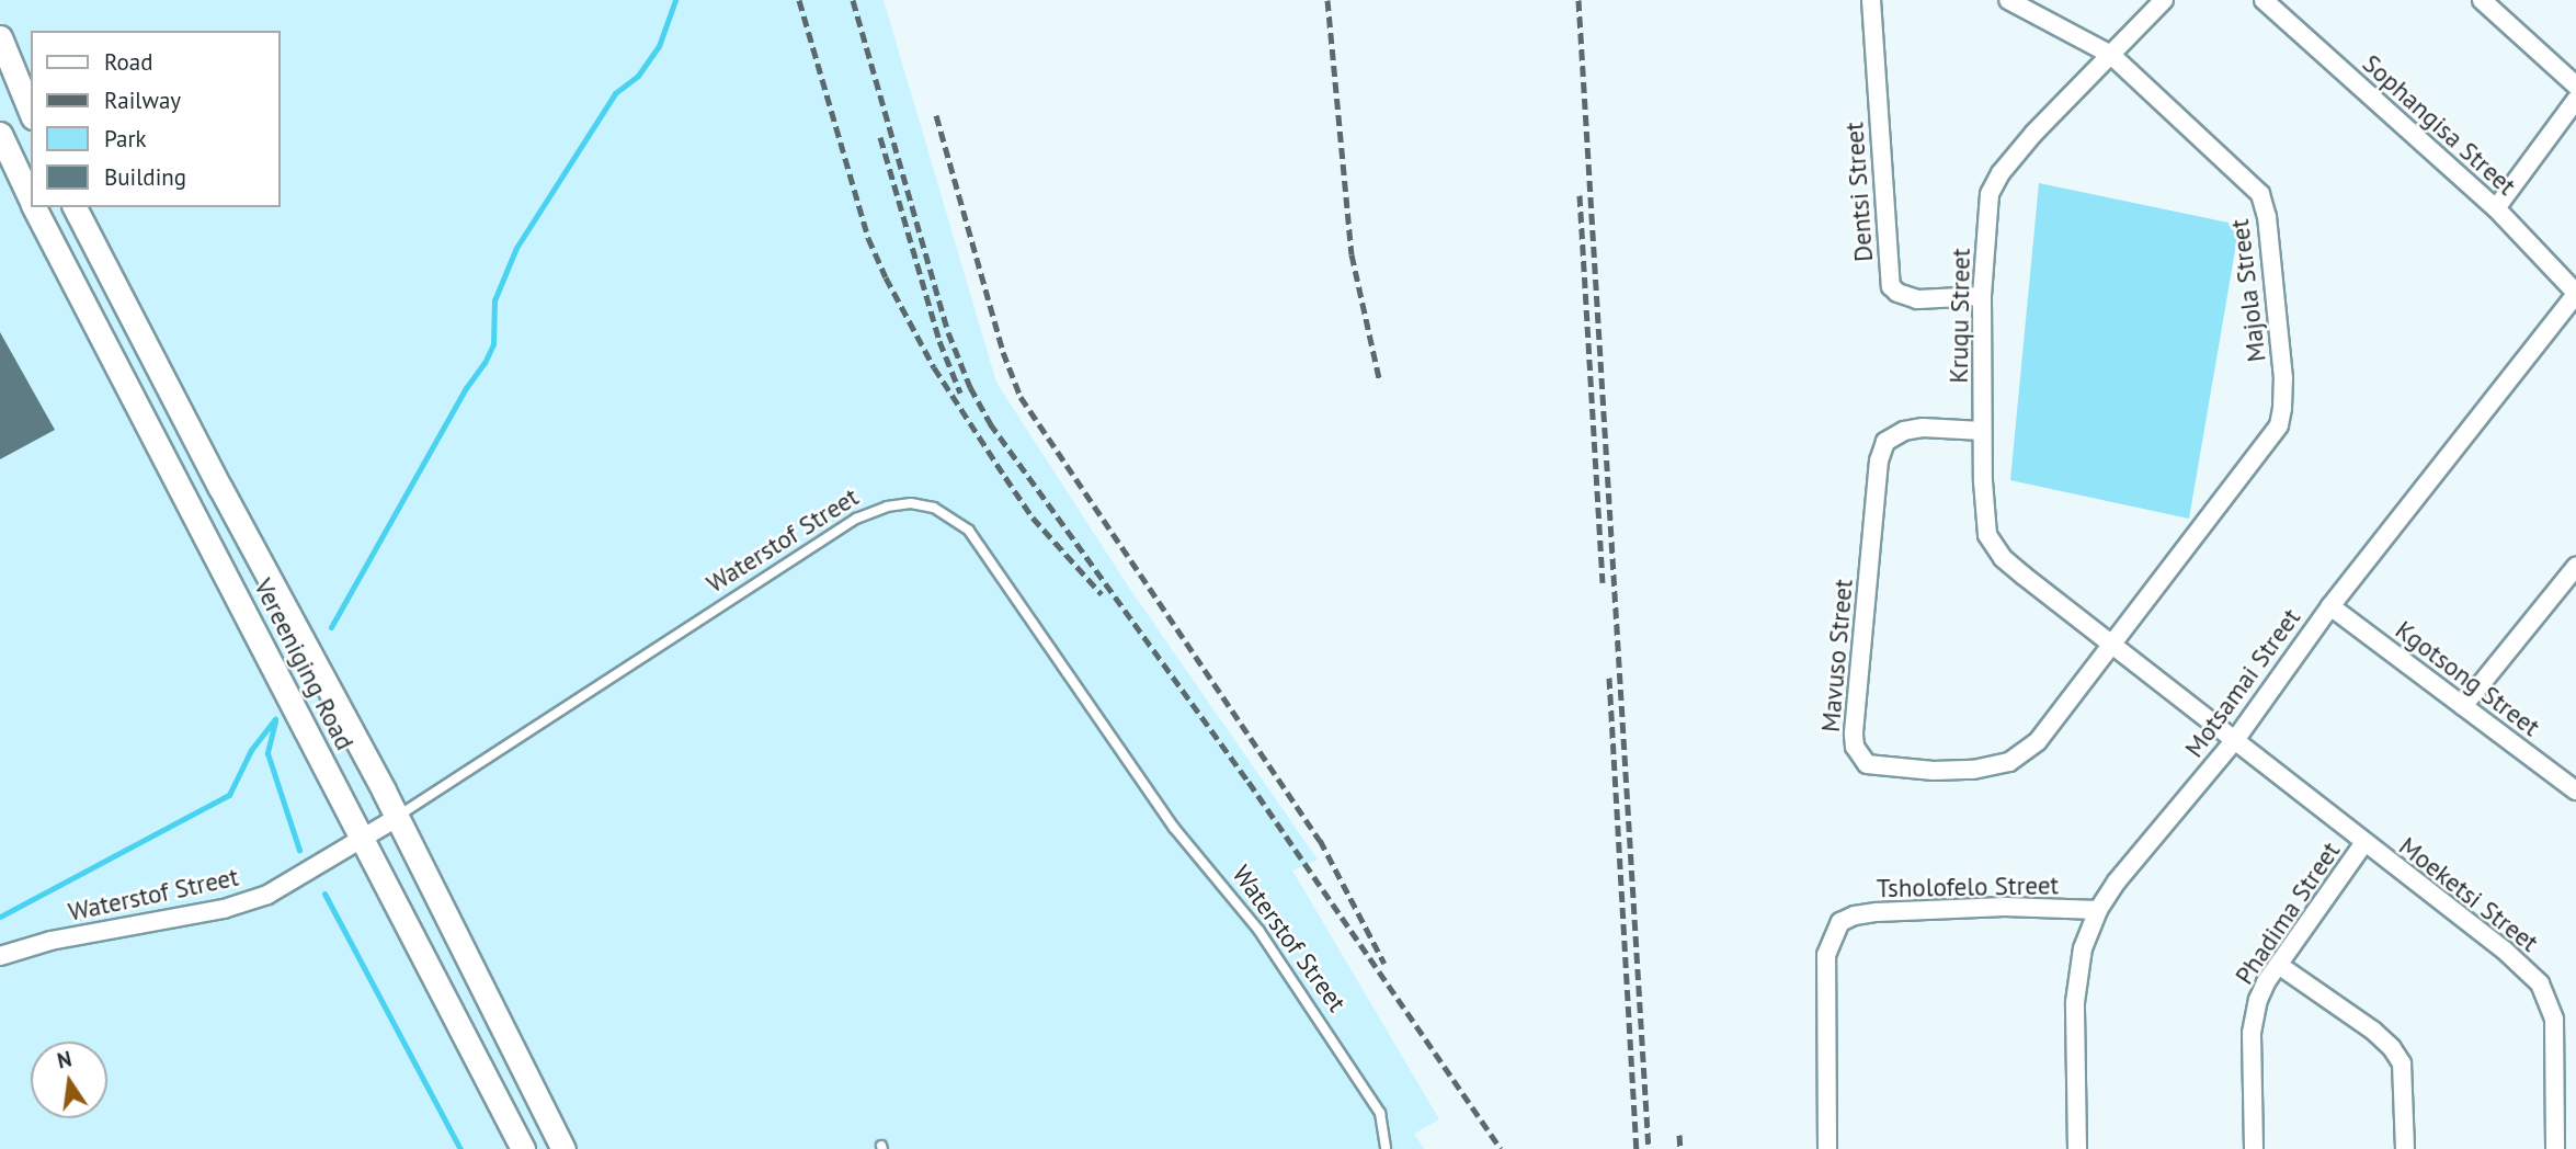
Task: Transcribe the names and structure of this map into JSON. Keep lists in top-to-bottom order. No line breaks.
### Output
{"streets":{"main road":["Vereeniging Road"],"street":["Sophangisa Street","Dentsi Street","Majola Street","Kruqu Street","Waterstof Street","Mavuso Street","Kgotsong Street","Motsamai Street","Tsholofelo Street","Moeketsi Street","Phadima Street"]},"crossings":[["Sophangisa Street","Motsamai Street"],["Dentsi Street","Kruqu Street"],["Majola Street","Kruqu Street"],["Majola Street","Mavuso Street"],["Majola Street","Moeketsi Street"],["Kruqu Street","Mavuso Street"],["Kruqu Street","Moeketsi Street"],["Waterstof Street","Vereeniging Road"],["Mavuso Street","Moeketsi Street"],["Kgotsong Street","Motsamai Street"],["Motsamai Street","Tsholofelo Street"],["Motsamai Street","Moeketsi Street"],["Moeketsi Street","Phadima Street"]],"legend":["Road","Railway","Park","Building"],"north":"top"}
